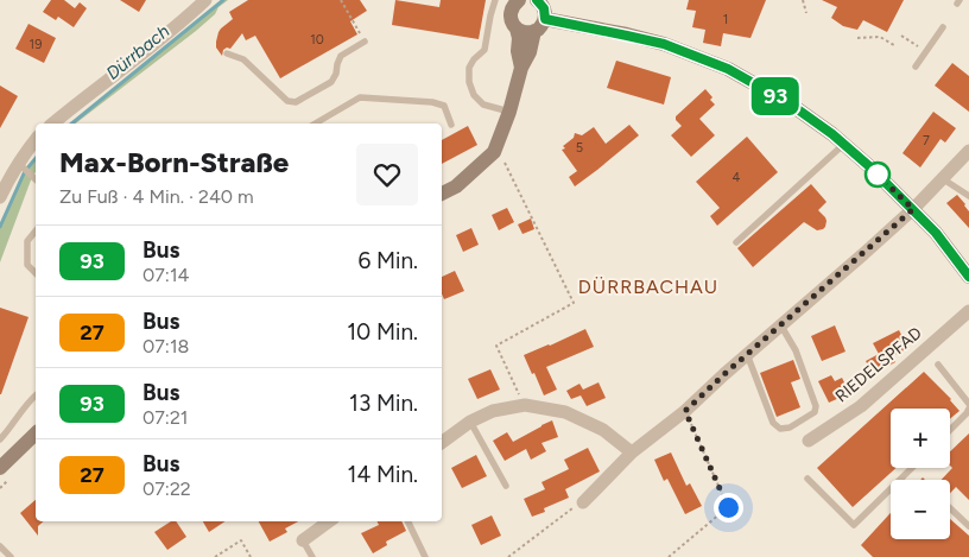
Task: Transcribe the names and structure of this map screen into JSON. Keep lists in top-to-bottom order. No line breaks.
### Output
{"streets":{"street":["RIEDELSPFAD"]},"districts":["DÜRRBACHAU"],"water":["Dürrbach"],"lines":["bus line 93"],"house_numbers":["1","10","19","7","5","4"],"page":{"on_map":"93","heading":["Max-Born-Straße","Zu Fuß · 4 Min. · 240 m"],"list":[{"mark":"93","name":"Bus","note":"07:14","value":"6 Min."},{"mark":"27","name":"Bus","note":"07:18","value":"10 Min."},{"mark":"93","name":"Bus","note":"07:21","value":"13 Min."},{"mark":"27","name":"Bus","note":"07:22","value":"14 Min."}],"map_buttons":["+","−"]}}
